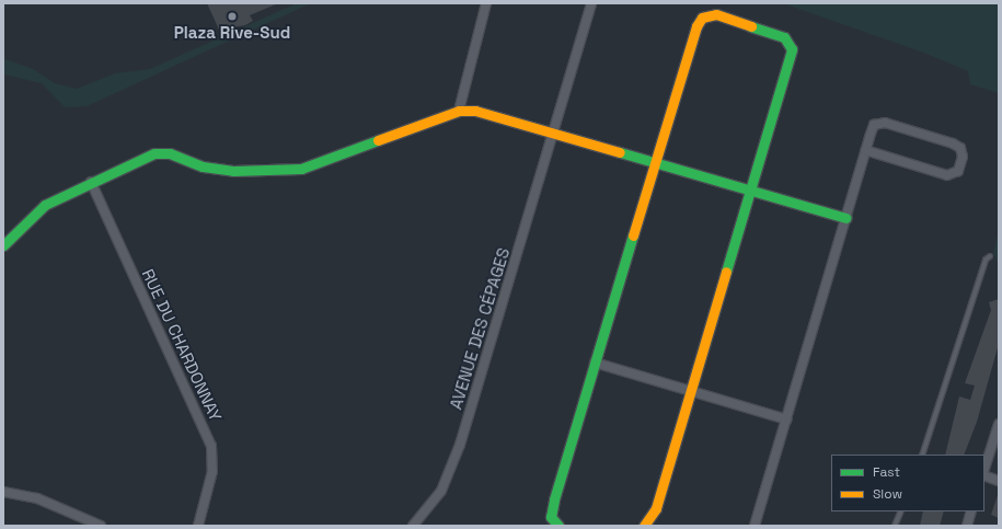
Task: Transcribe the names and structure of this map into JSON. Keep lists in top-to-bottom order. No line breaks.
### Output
{"streets":{"street":["AVENUE DES CÉPAGES","RUE DU CHARDONNAY"]},"places":["Plaza Rive-Sud"],"legend":["Fast","Slow"]}
